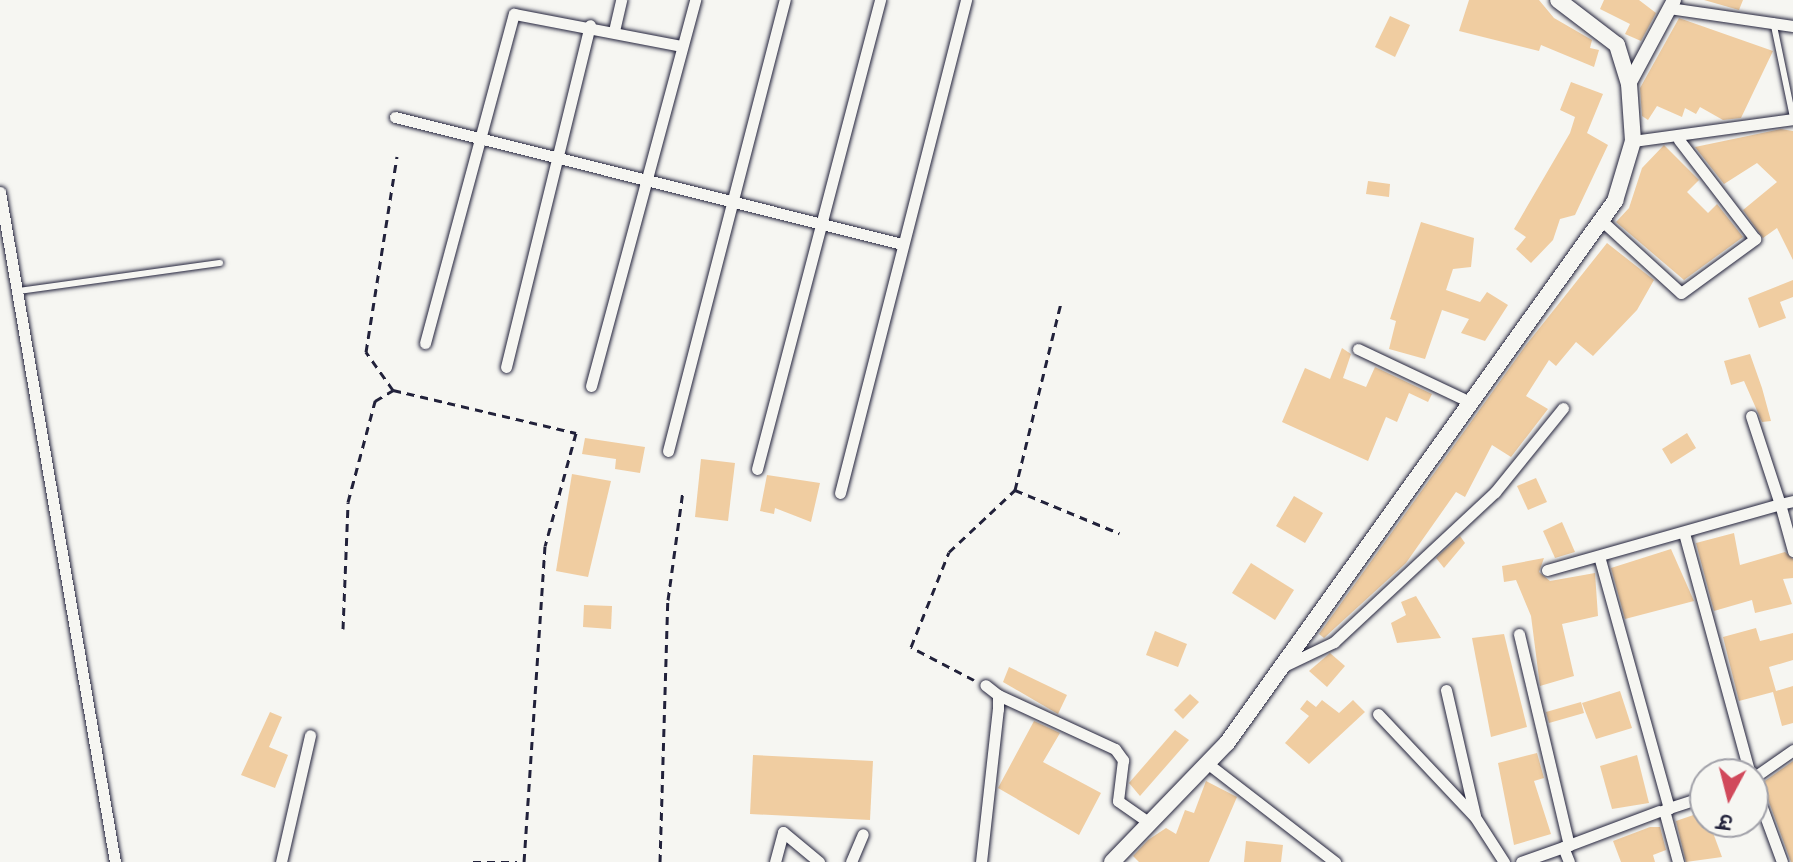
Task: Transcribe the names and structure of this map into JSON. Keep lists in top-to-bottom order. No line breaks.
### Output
{"north":"bottom"}
